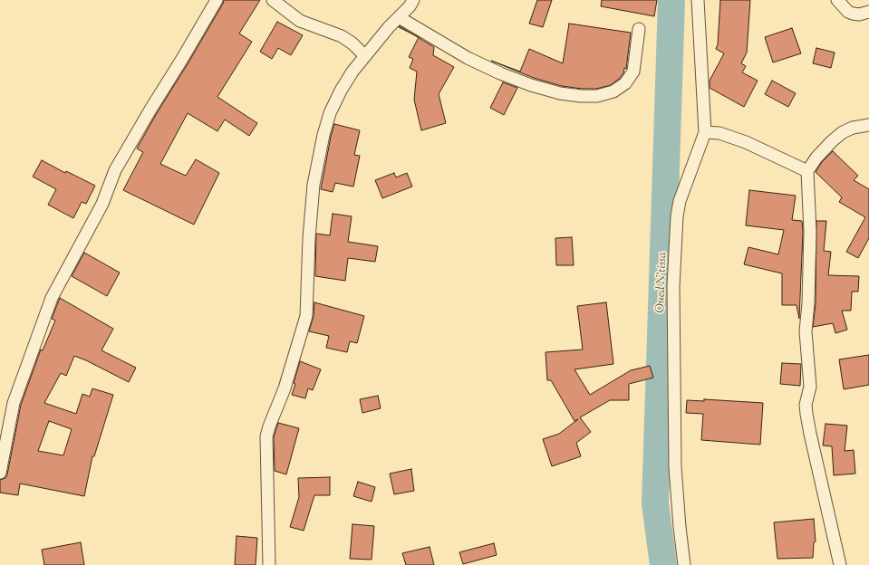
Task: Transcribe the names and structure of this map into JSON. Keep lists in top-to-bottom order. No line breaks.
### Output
{"water":["Oued N'tissa"]}
